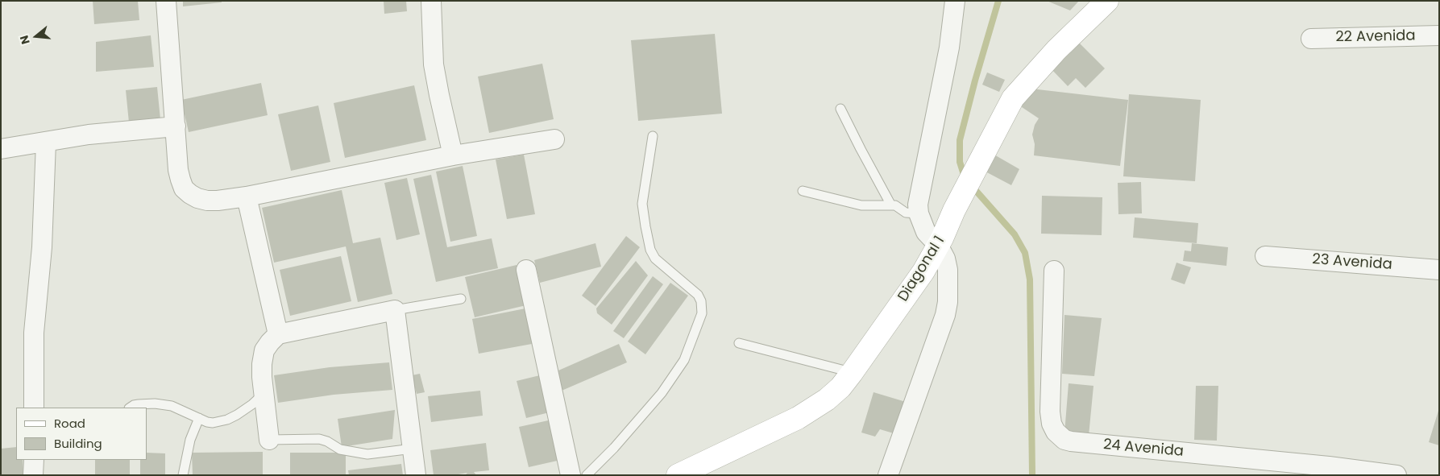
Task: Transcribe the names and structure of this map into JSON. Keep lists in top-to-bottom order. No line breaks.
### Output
{"streets":{"street":["22 Avenida","23 Avenida","Diagonal 1","24 Avenida"]},"legend":["Road","Building"],"north":"left"}
